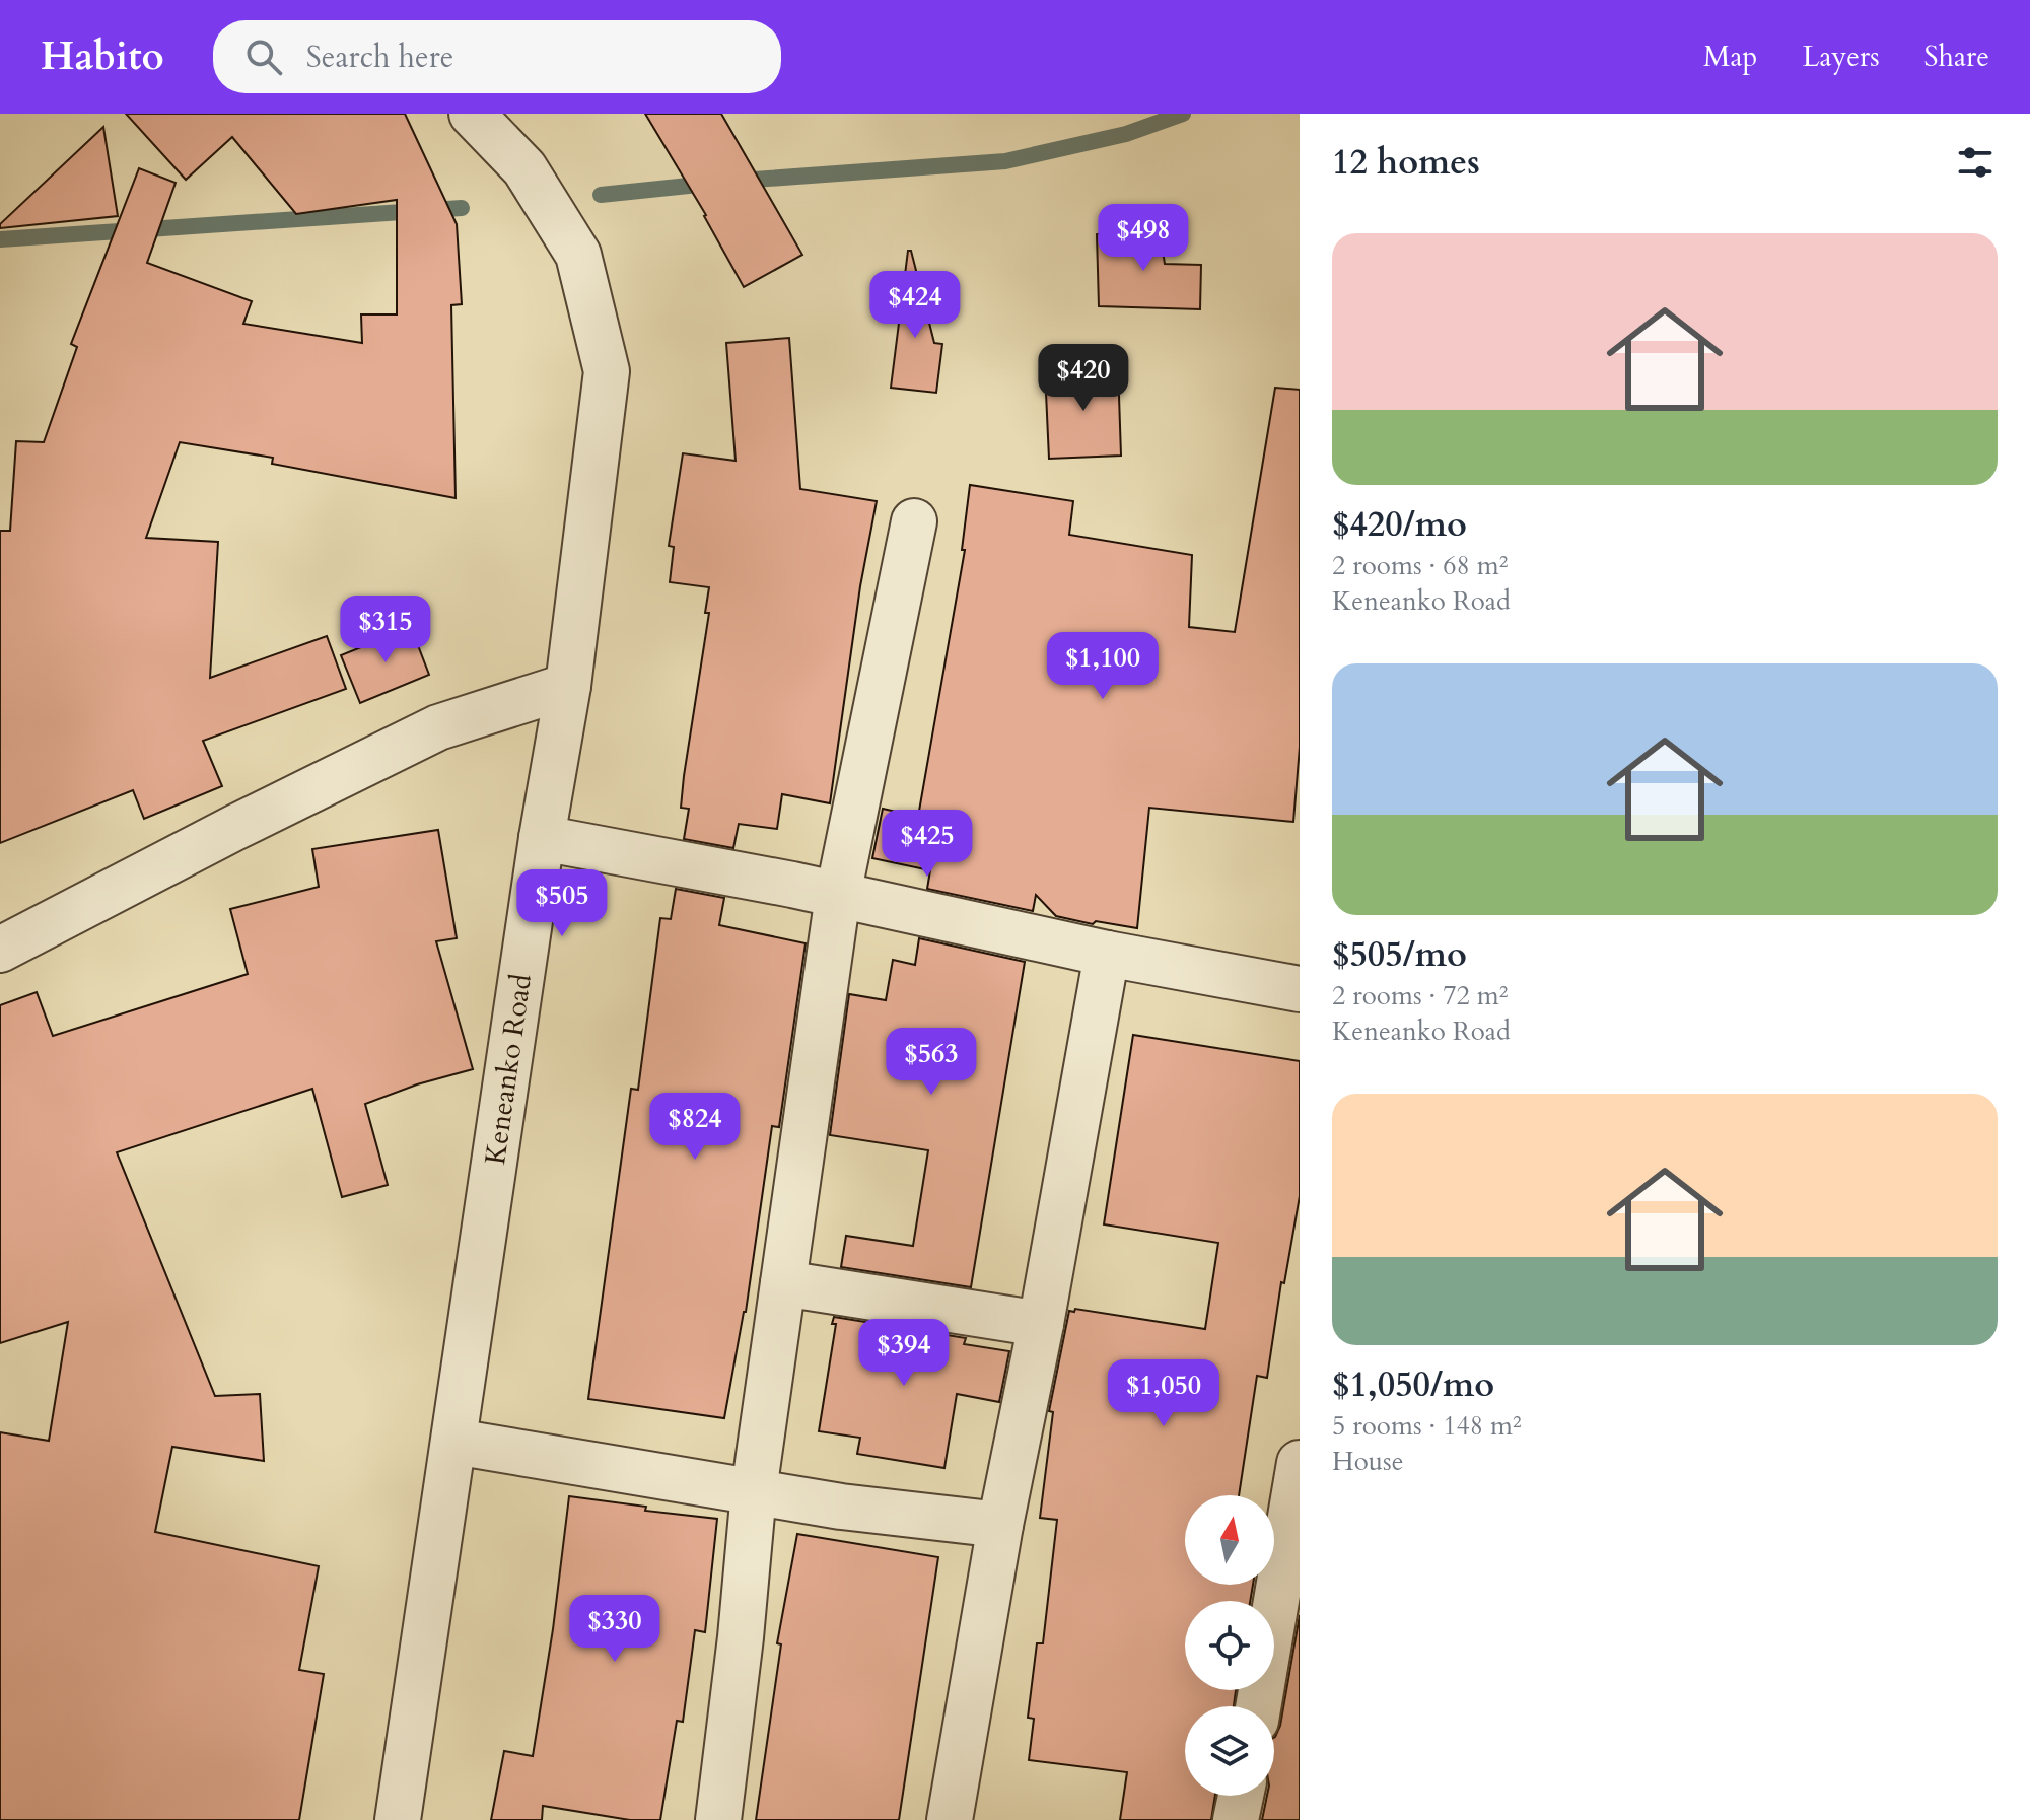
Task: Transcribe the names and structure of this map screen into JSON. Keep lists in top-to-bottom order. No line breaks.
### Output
{"streets":{"street":["Keneanko Road"]},"north":"top","page":{"header":"Habito","search":"Search here","nav":["Map","Layers","Share"],"heading":"12 homes","price":["$498","$424","$420","$315","$1,100","$425","$505","$563","$824","$394","$1,050","$330"],"list":[{"name":"$420/mo","note":"2 rooms · 68 m² · Keneanko Road"},{"name":"$505/mo","note":"2 rooms · 72 m² · Keneanko Road"},{"name":"$1,050/mo","note":"5 rooms · 148 m² · House"}]}}
